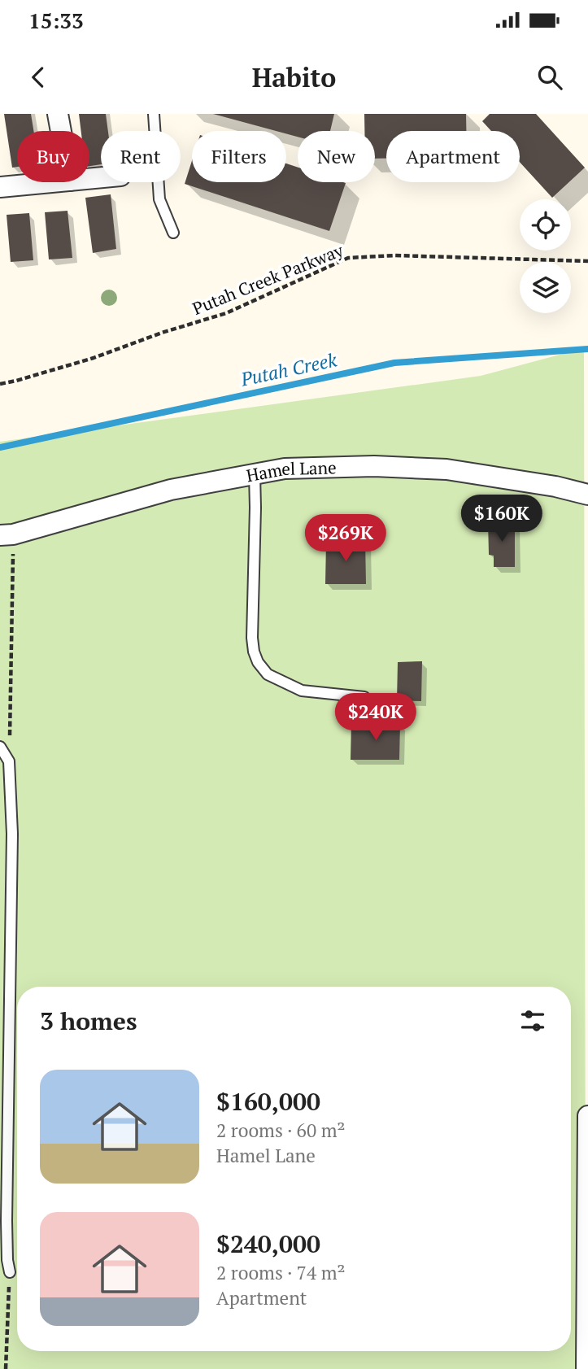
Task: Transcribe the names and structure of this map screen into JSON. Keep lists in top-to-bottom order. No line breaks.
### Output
{"streets":{"street":["Hamel Lane"],"path":["Putah Creek Parkway"]},"water":["Putah Creek"],"page":{"status":"15:33","header":"Habito","chip":["Buy","Rent","Filters","New","Apartment"],"price":["$160K","$269K","$240K"],"heading":"3 homes","list":[{"name":"$160,000","note":"2 rooms · 60 m² · Hamel Lane"},{"name":"$240,000","note":"2 rooms · 74 m² · Apartment"}]}}
